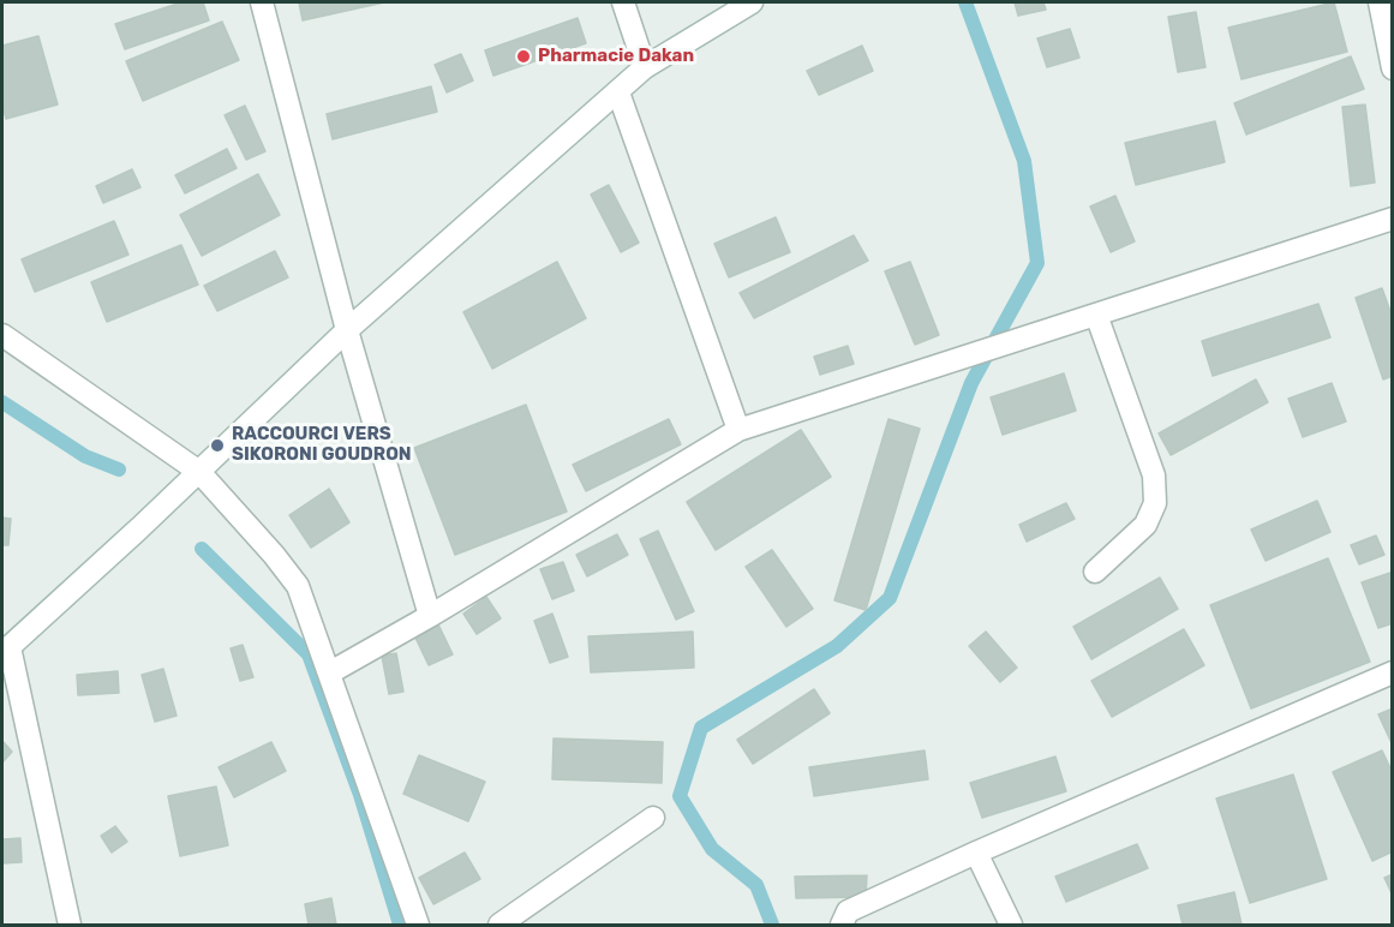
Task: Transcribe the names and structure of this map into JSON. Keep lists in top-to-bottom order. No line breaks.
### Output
{"places":["Pharmacie Dakan","RACCOURCI VERS SIKORONI GOUDRON"]}
